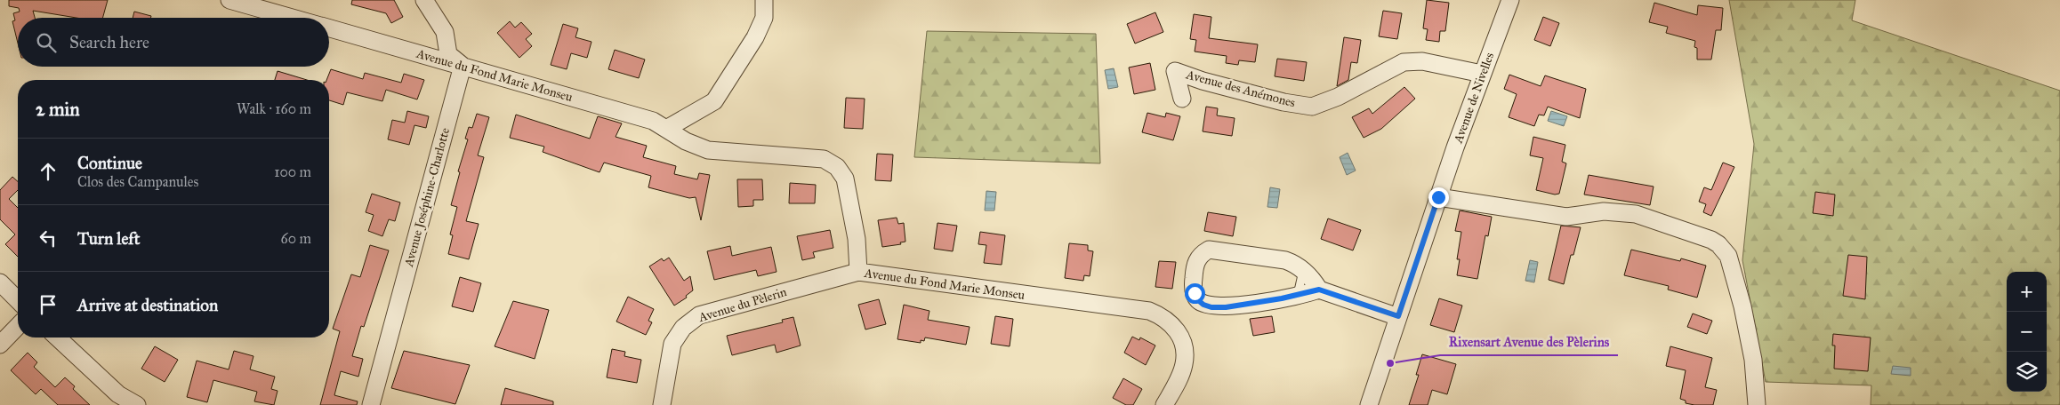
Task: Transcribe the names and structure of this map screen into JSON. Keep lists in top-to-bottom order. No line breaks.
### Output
{"streets":{"street":["Avenue du Fond Marie Monseu","Avenue des Anémones","Avenue de Nivelles","Avenue Joséphine-Charlotte","Avenue du Pèlerin"]},"crossings":[["Avenue du Fond Marie Monseu","Avenue Joséphine-Charlotte"],["Avenue du Fond Marie Monseu","Avenue du Pèlerin"],["Avenue des Anémones","Avenue de Nivelles"]],"places":["Rixensart Avenue des Pèlerins"],"page":{"search":"Search here","heading":["2 min","Walk · 160 m"],"list":[["Continue","Clos des Campanules","100 m"],["Turn left","60 m"],"Arrive at destination"],"map_buttons":["+","−"]}}
